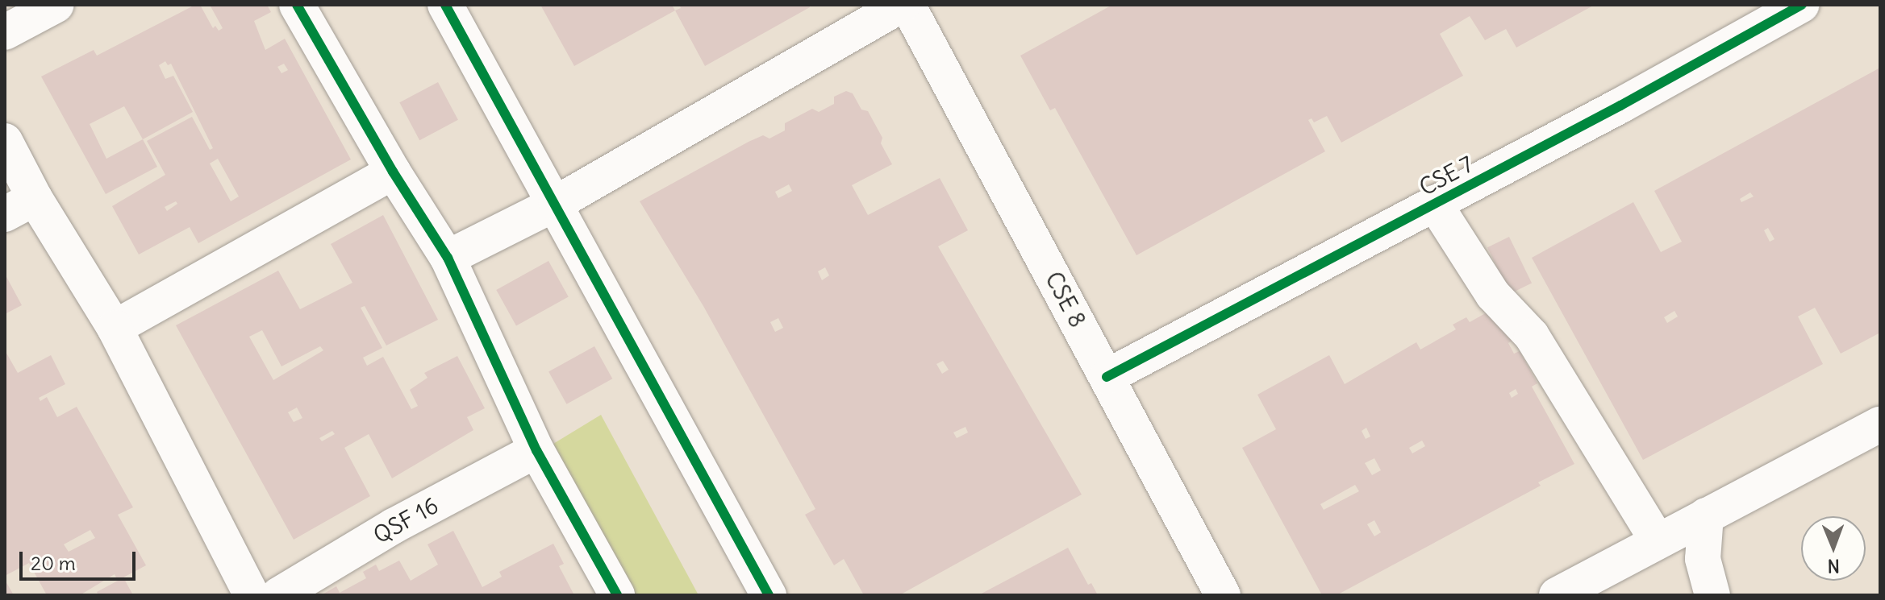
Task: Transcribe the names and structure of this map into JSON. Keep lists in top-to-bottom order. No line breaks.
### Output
{"streets":{"street":["CSE 7","CSE 8","QSF 16"]},"crossings":[["CSE 7","CSE 8"]],"scale_bar":"20 m","north":"bottom"}
